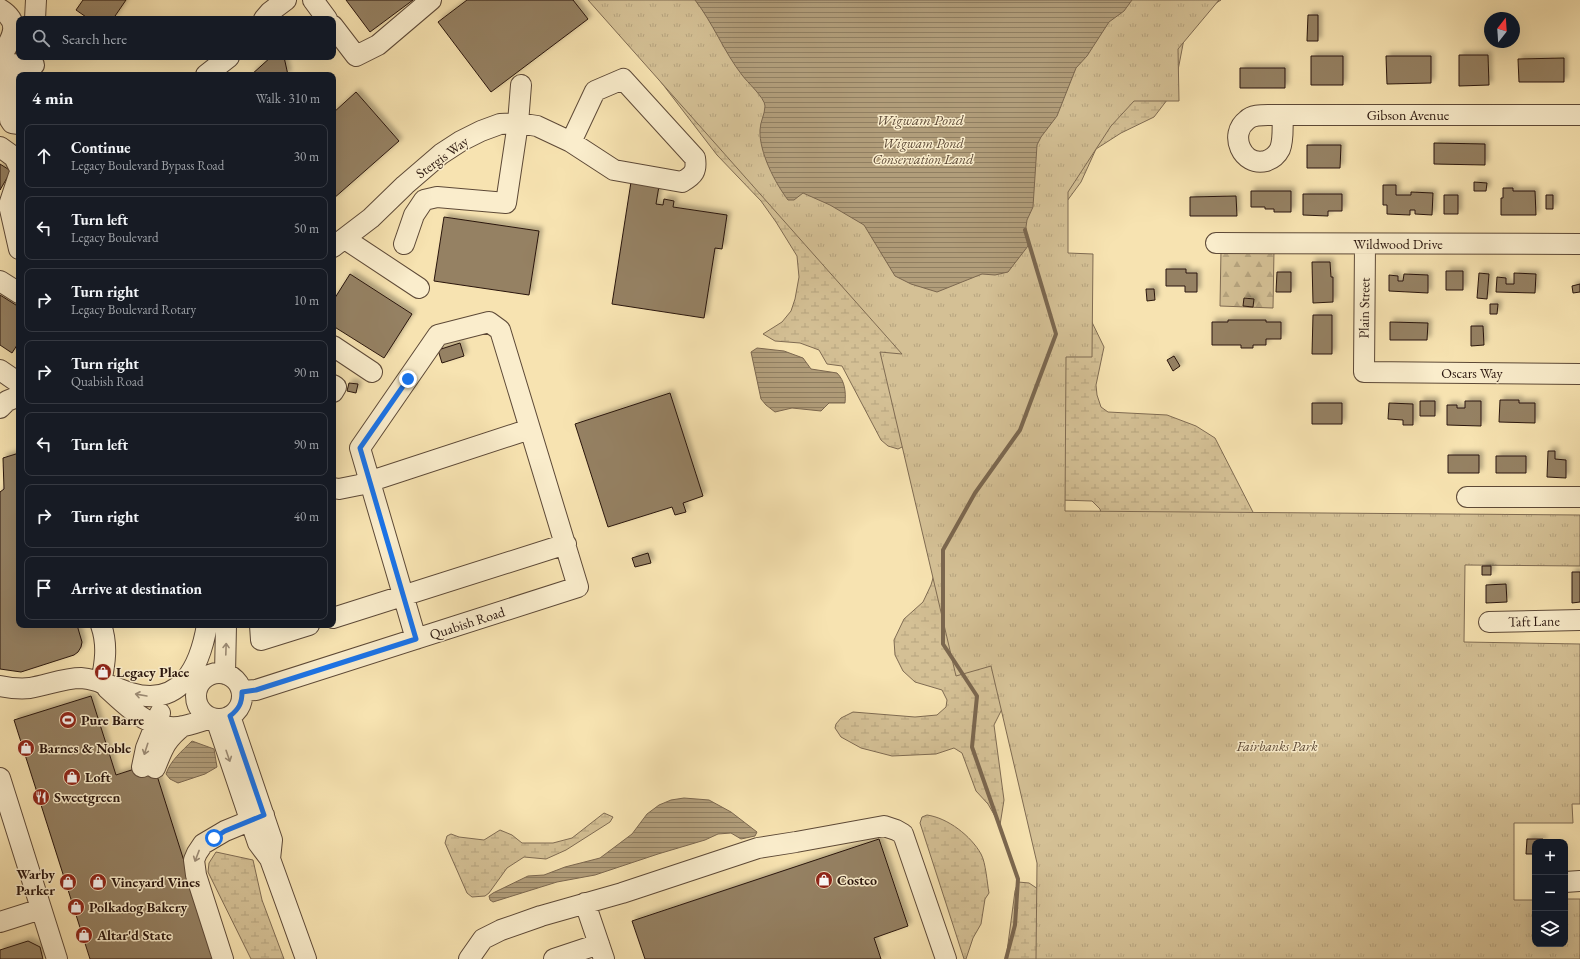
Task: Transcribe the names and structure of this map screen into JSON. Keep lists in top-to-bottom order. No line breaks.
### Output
{"streets":{"street":["Gibson Avenue","Stergis Way","Wildwood Drive","Plain Street","Oscars Way","Taft Lane","Quabish Road"]},"crossings":[["Wildwood Drive","Plain Street"],["Plain Street","Oscars Way"]],"water":["Wigwam Pond"],"parks":["Wigwam Pond Conservation Land","Fairbanks Park"],"places":{"shop":["Legacy Place","Barnes & Noble","Loft","Costco","Warby Parker","Vineyard Vines","Polkadog Bakery","Altar'd State"],"sports":["Pure Barre"],"restaurant":["Sweetgreen"]},"north":"top","page":{"search":"Search here","heading":["4 min","Walk · 310 m"],"list":[["Continue","Legacy Boulevard Bypass Road","30 m"],["Turn left","Legacy Boulevard","50 m"],["Turn right","Legacy Boulevard Rotary","10 m"],["Turn right","Quabish Road","90 m"],["Turn left","90 m"],["Turn right","40 m"],"Arrive at destination"],"map_buttons":["+","−"]}}
